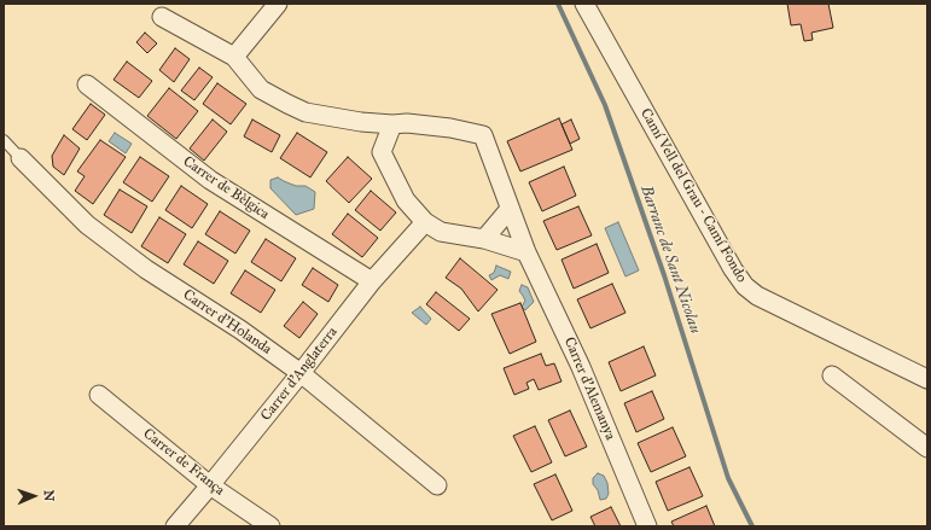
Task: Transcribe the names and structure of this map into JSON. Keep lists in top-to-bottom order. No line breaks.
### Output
{"streets":{"street":["Carrer de Bèlgica","Camí Vell del Grau - Camí Fondo","Carrer d'Holanda","Carrer d'Anglaterra","Carrer d'Alemanya","Carrer de França"]},"crossings":[["Carrer de Bèlgica","Carrer d'Anglaterra"],["Carrer d'Holanda","Carrer d'Anglaterra"],["Carrer d'Anglaterra","Carrer d'Alemanya"],["Carrer d'Anglaterra","Carrer de França"]],"water":["Barranc de Sant Nicolau"],"north":"right"}
